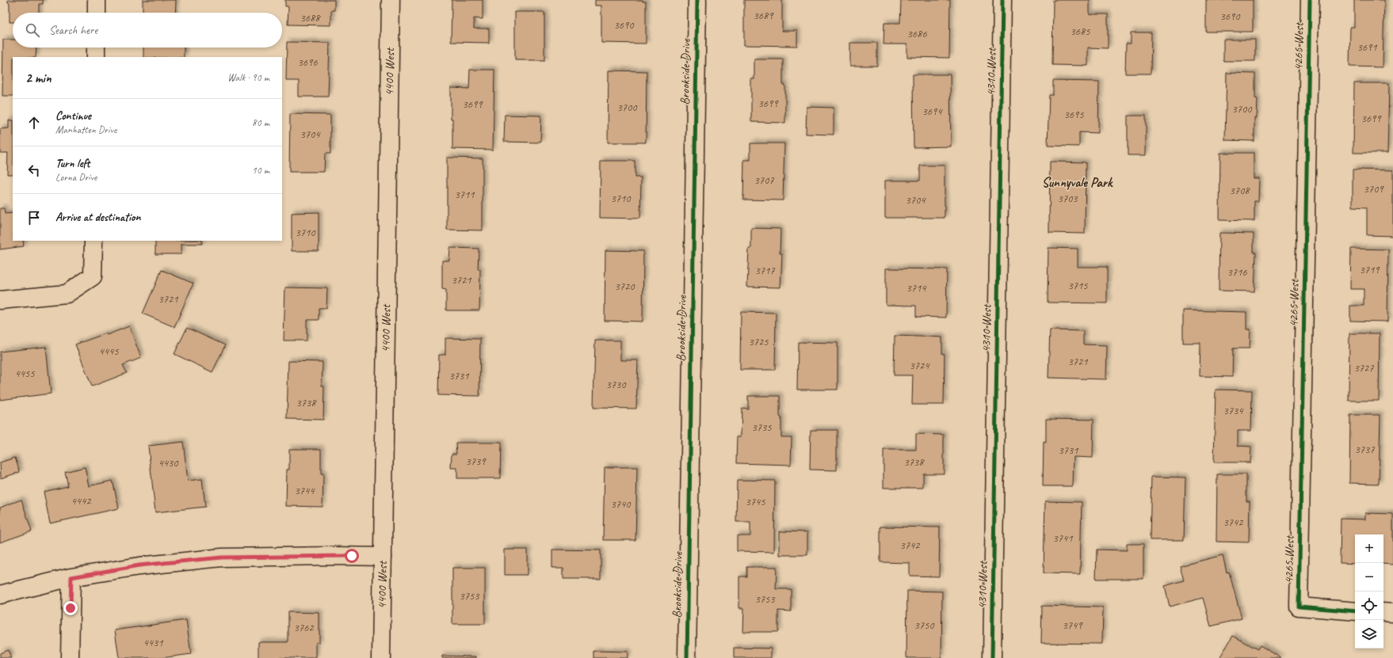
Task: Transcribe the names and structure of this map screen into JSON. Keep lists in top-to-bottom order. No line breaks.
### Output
{"streets":{"street":["4265 West","Brookside Drive","4310 West","4400 West"]},"districts":["Sunnyvale Park"],"house_numbers":["3689","3690","3688","3690","3685","3686","3691","3696","3699","3699","3700","3700","3694","3695","3699","3704","3707","3709","3708","3711","3710","3703","3704","3710","3719","3717","3716","3721","3715","3720","3714","3721","3725","4445","3721","3724","3727","4455","3731","3730","3738","3734","3735","3737","3731","3739","3738","4430","3744","4442","3745","3740","3742","3741","3742","3753","3753","3750","3749","3762","4431"],"page":{"search":"Search here","heading":["2 min","Walk · 90 m"],"list":[["Continue","Manhatten Drive","80 m"],["Turn left","Lorna Drive","10 m"],"Arrive at destination"],"map_buttons":["+","−"]}}
